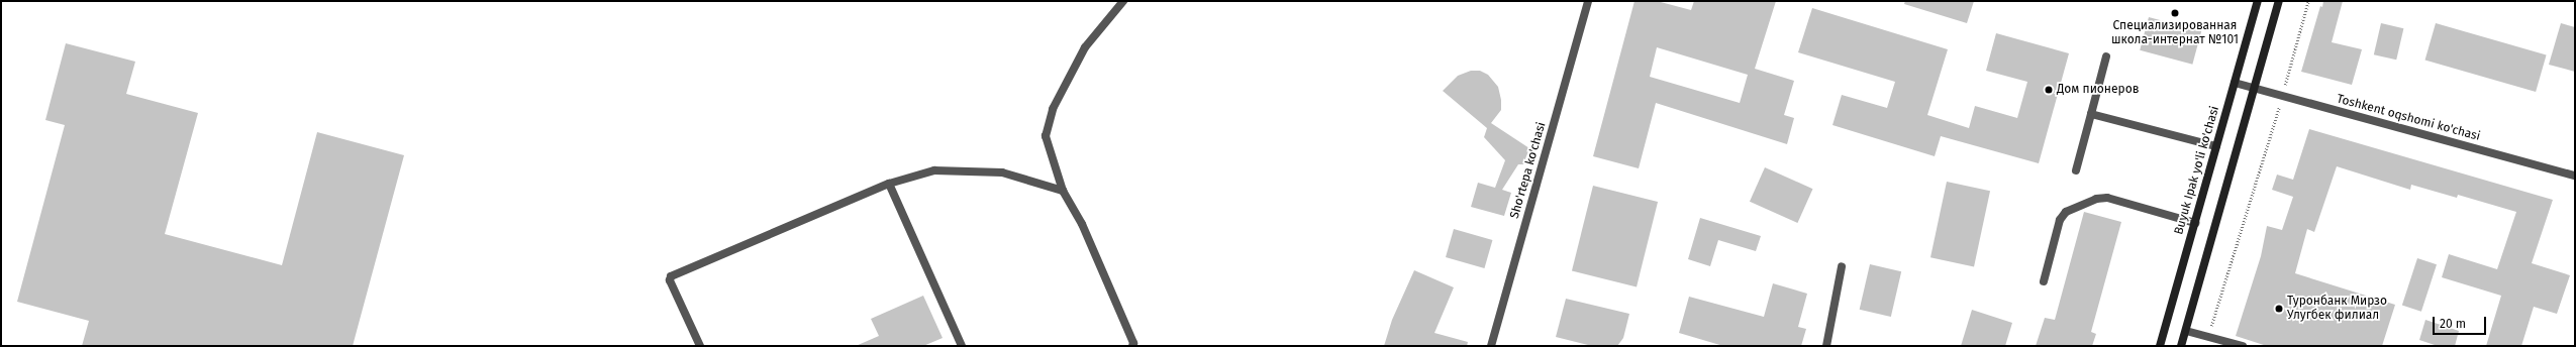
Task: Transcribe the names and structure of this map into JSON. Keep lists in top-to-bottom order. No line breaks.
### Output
{"streets":{"main road":["Buyuk Ipak yo'li ko'chasi"],"street":["Toshkent oqshomi ko'chasi","Sho'rtepa ko'chasi"]},"crossings":[["Toshkent oqshomi ko'chasi","Buyuk Ipak yo'li ko'chasi"]],"places":["Специализированная школа-интернат №101","Дом пионеров","Туронбанк Мирзо Улугбек филиал"],"scale_bar":"20 m"}
